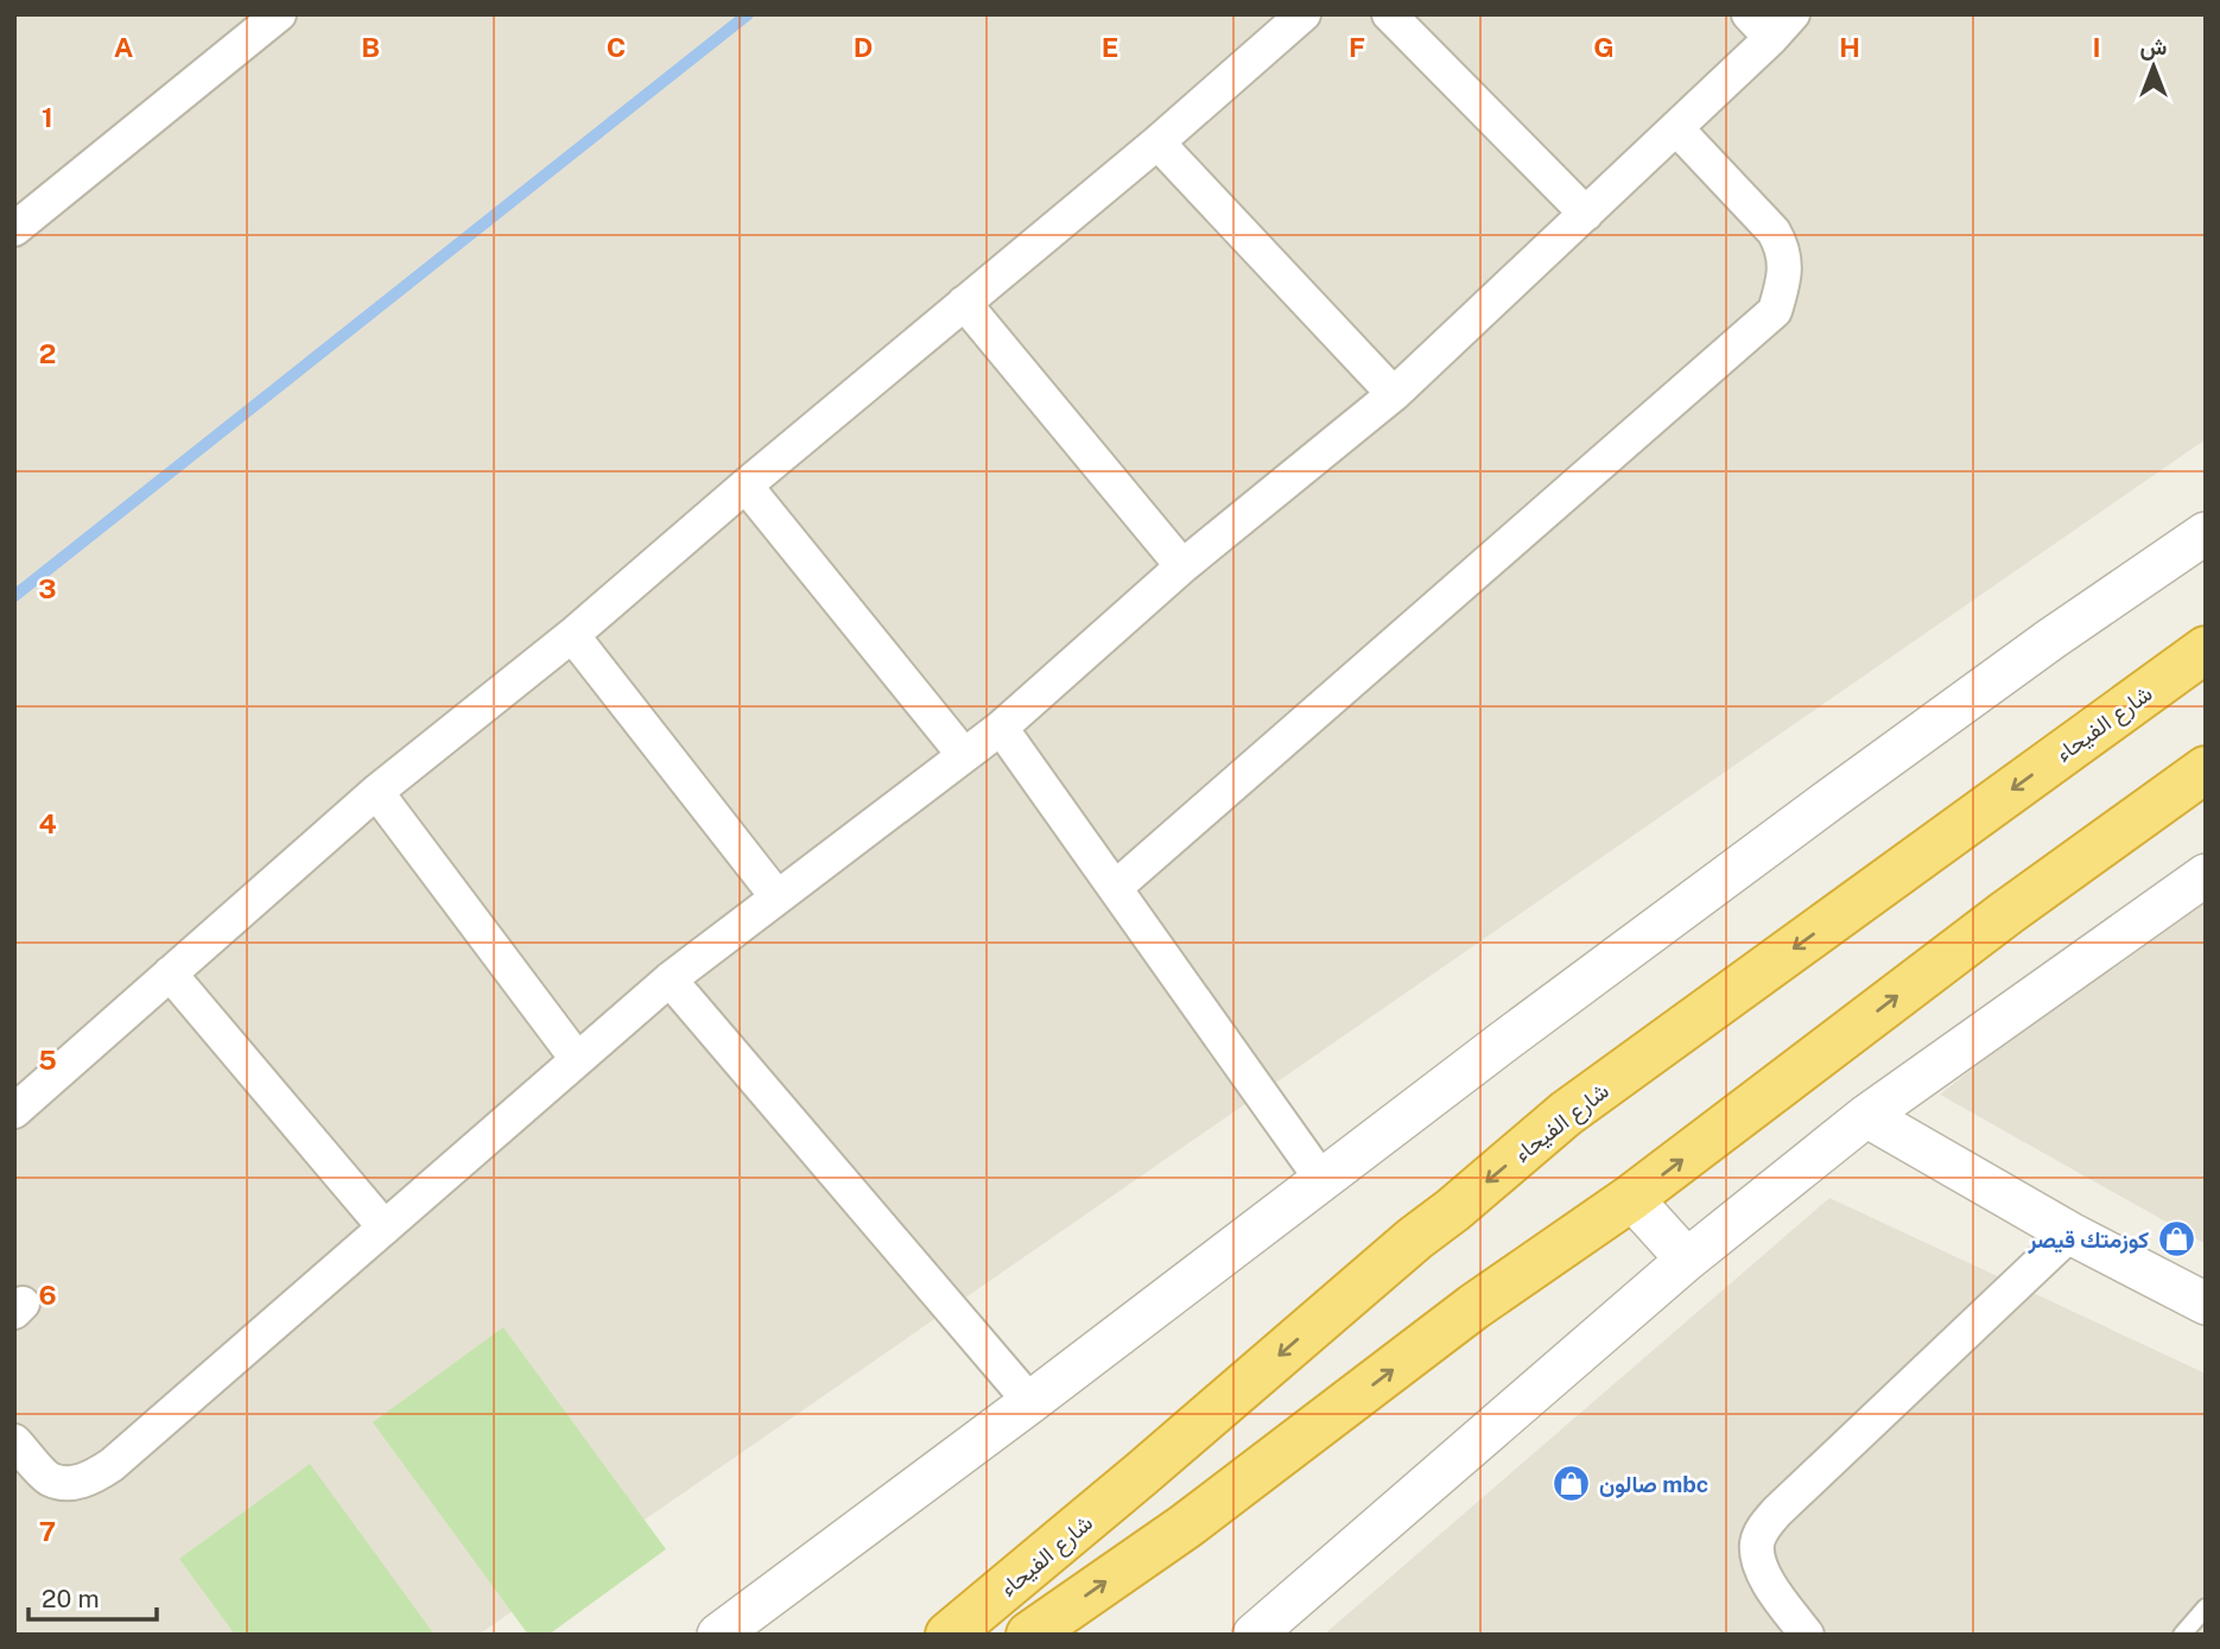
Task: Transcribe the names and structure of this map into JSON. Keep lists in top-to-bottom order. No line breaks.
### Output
{"streets":{"highway":["شارع الفيحاء"]},"places":{"shop":["كوزمتك قيصر","صالون mbc"]},"scale_bar":"20 m","north":"top","grid":{"columns":["A","B","C","D","E","F","G","H","I"],"rows":["1","2","3","4","5","6","7"]}}
